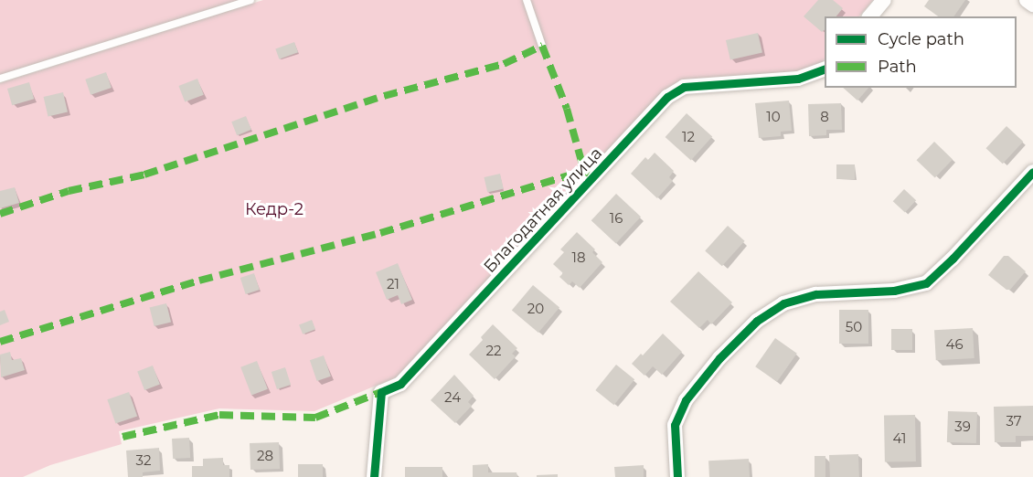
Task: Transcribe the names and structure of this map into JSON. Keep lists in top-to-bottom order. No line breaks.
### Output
{"streets":{"street":["Благодатная улица"]},"parks":["Кедр-2"],"house_numbers":["10","8","12","16","18","21","20","50","46","22","24","37","39","41","28","32"],"legend":["Cycle path","Path"]}
